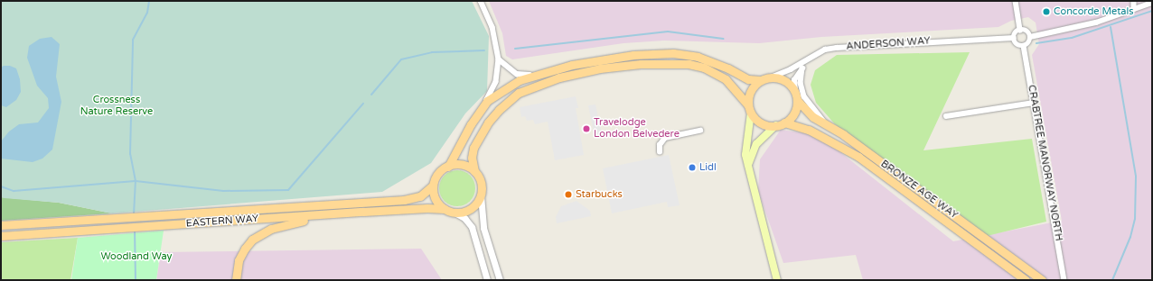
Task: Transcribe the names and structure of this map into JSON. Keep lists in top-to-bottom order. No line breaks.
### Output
{"streets":{"main road":["BRONZE AGE WAY","EASTERN WAY"],"street":["ANDERSON WAY","CRABTREE MANORWAY NORTH"]},"crossings":[["ANDERSON WAY","CRABTREE MANORWAY NORTH"],["ANDERSON WAY","BRONZE AGE WAY"]],"parks":["Crossness Nature Reserve","Woodland Way"],"places":["Concorde Metals","Travelodge London Belvedere","Lidl","Starbucks"]}
